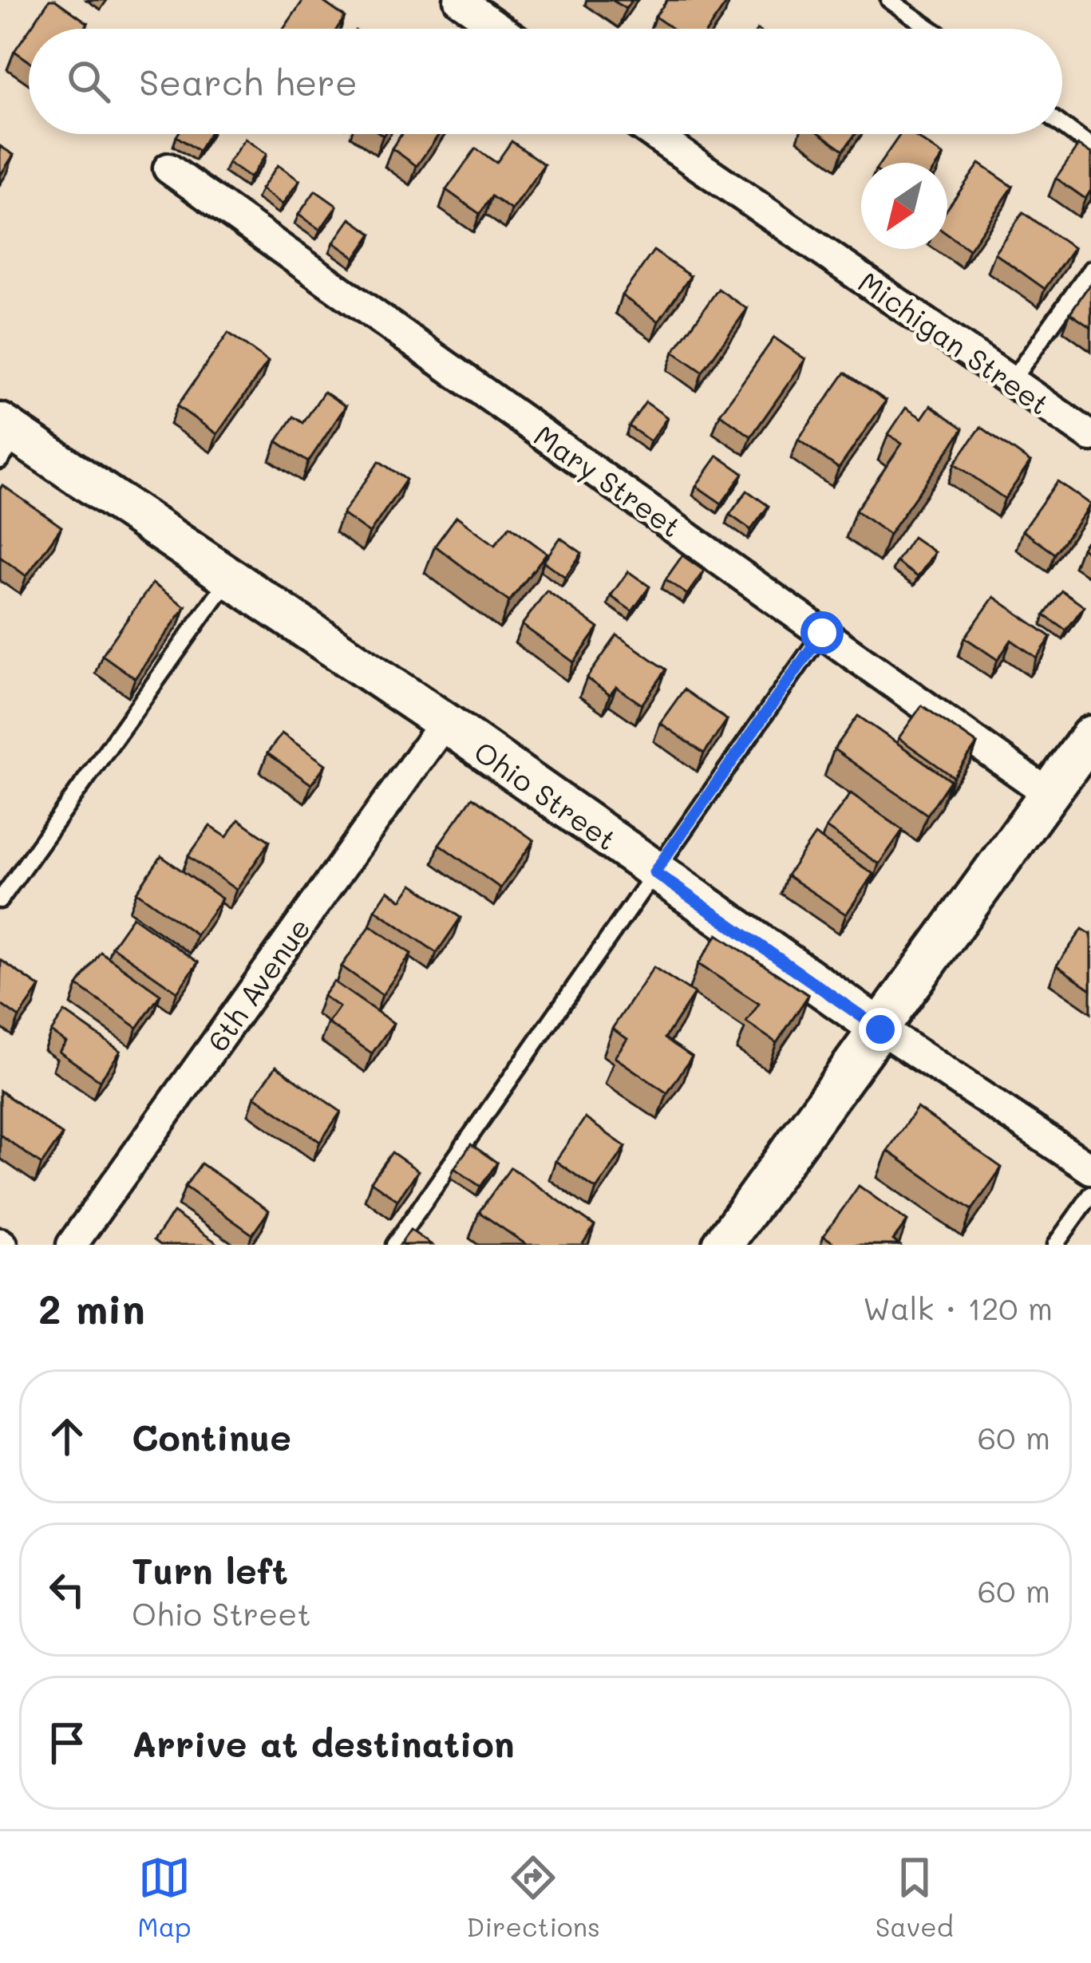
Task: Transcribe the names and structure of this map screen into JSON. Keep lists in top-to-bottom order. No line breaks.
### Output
{"streets":{"street":["Michigan Street","Mary Street","Ohio Street","6th Avenue"]},"crossings":[["Ohio Street","6th Avenue"]],"north":"bottom left","page":{"search":"Search here","heading":["2 min","Walk · 120 m"],"list":[["Continue","60 m"],["Turn left","Ohio Street","60 m"],"Arrive at destination"],"nav":["Map","Directions","Saved"]}}
